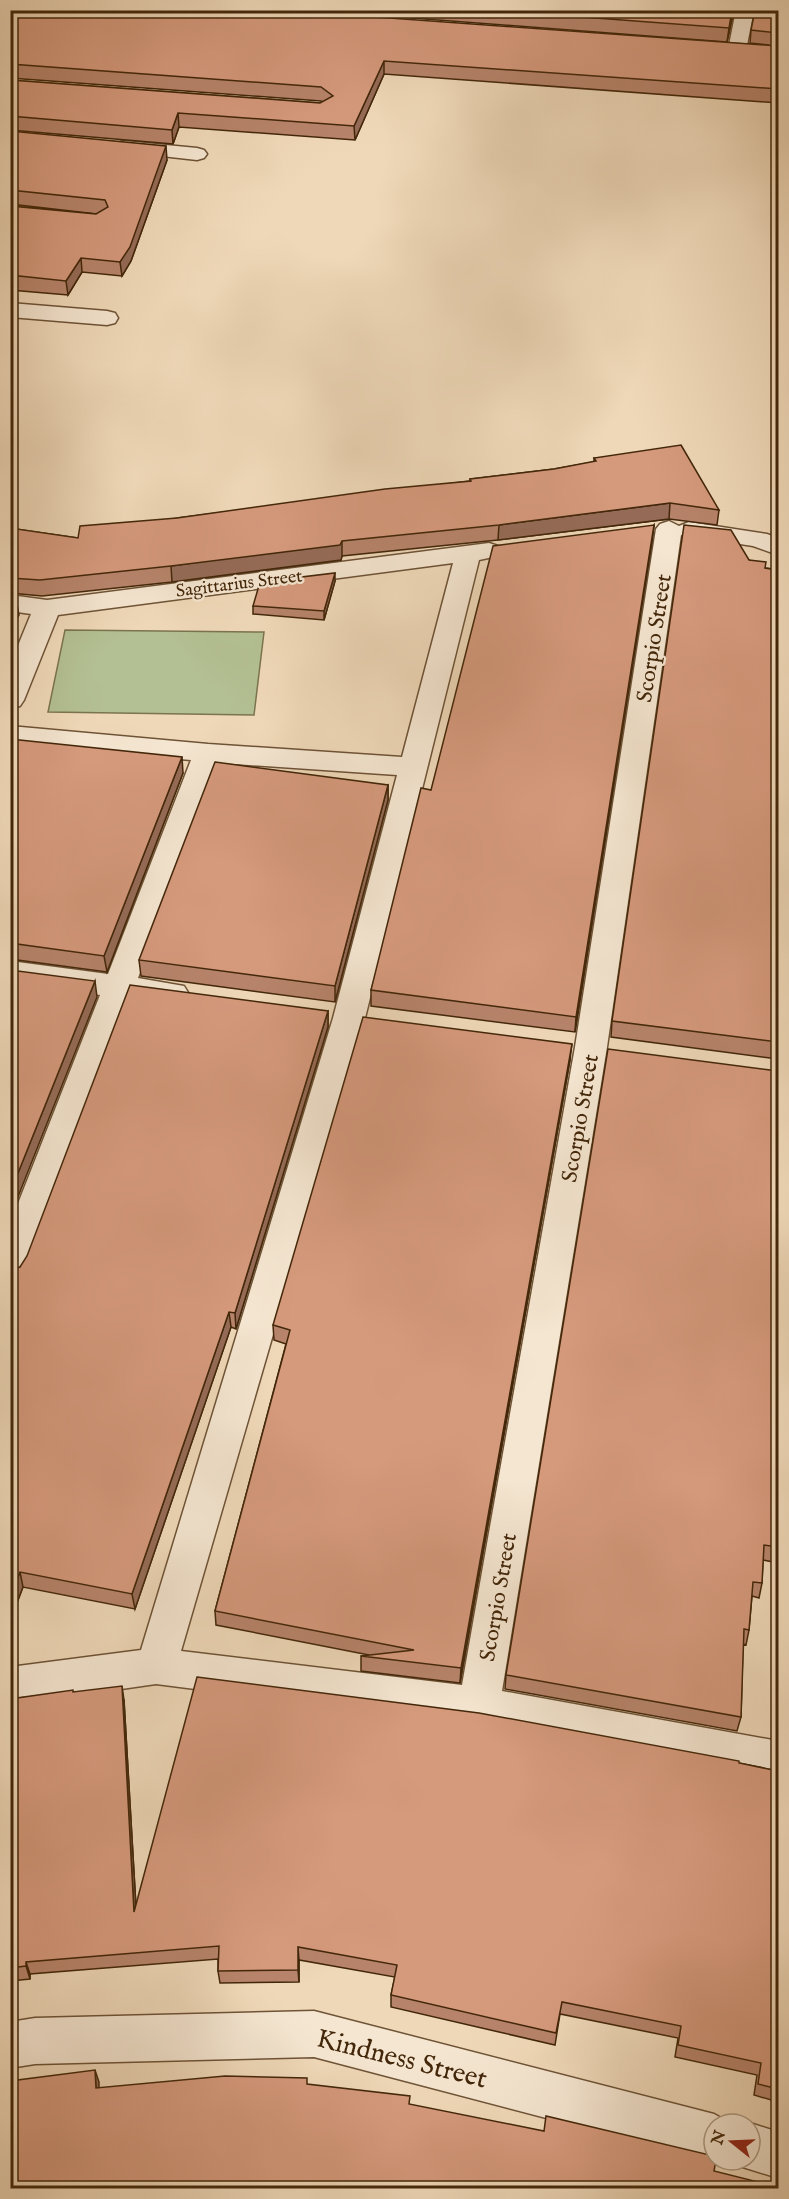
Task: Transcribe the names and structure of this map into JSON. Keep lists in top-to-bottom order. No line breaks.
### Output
{"streets":{"street":["Sagittarius Street","Scorpio Street","Kindness Street"]},"north":"left"}
